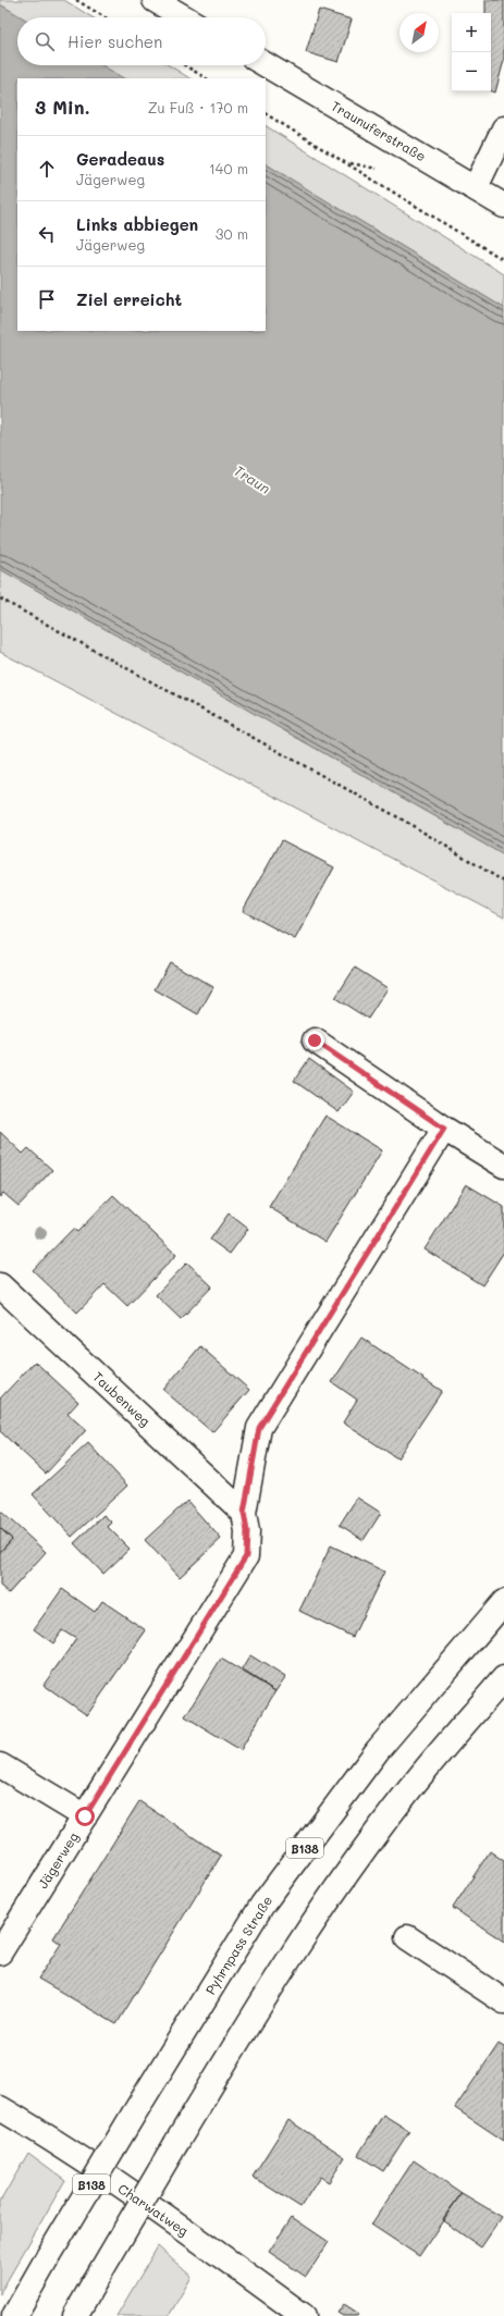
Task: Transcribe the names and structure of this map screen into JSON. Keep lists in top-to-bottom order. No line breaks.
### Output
{"streets":{"street":["Traunuferstraße","Taubenweg","B138","Jägerweg","Pyhrnpass Straße","Charwatweg"]},"crossings":[["Taubenweg","Jägerweg"]],"water":["Traun"],"north":"top right","page":{"map_buttons":["+","−"],"search":"Hier suchen","heading":["3 Min.","Zu Fuß · 170 m"],"list":[["Geradeaus","Jägerweg","140 m"],["Links abbiegen","Jägerweg","30 m"],"Ziel erreicht"]}}
